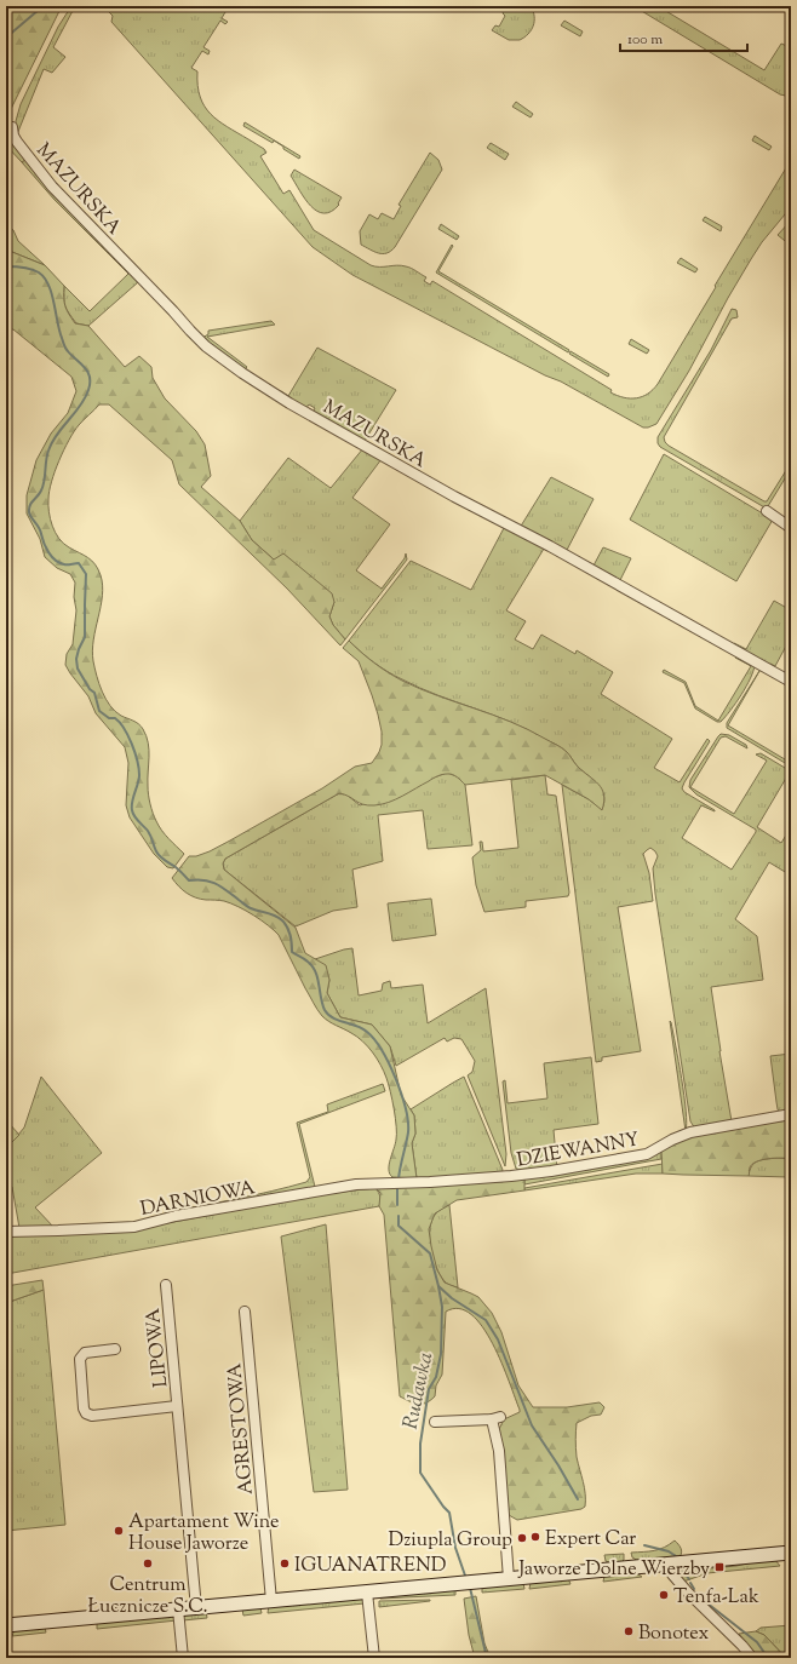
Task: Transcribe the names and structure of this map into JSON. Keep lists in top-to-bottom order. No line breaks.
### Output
{"streets":{"street":["MAZURSKA","DZIEWANNY","DARNIOWA","LIPOWA","AGRESTOWA"]},"crossings":[["DZIEWANNY","DARNIOWA"]],"water":["Rudawka"],"places":{"other":["Apartament Wine House Jaworze","Expert Car","Dziupla Group","Centrum Łucznicze S.C.","IGUANATREND","Tenfa-Lak","Bonotex"],"transit":["Jaworze Dolne Wierzby"]},"scale_bar":"100 m"}
